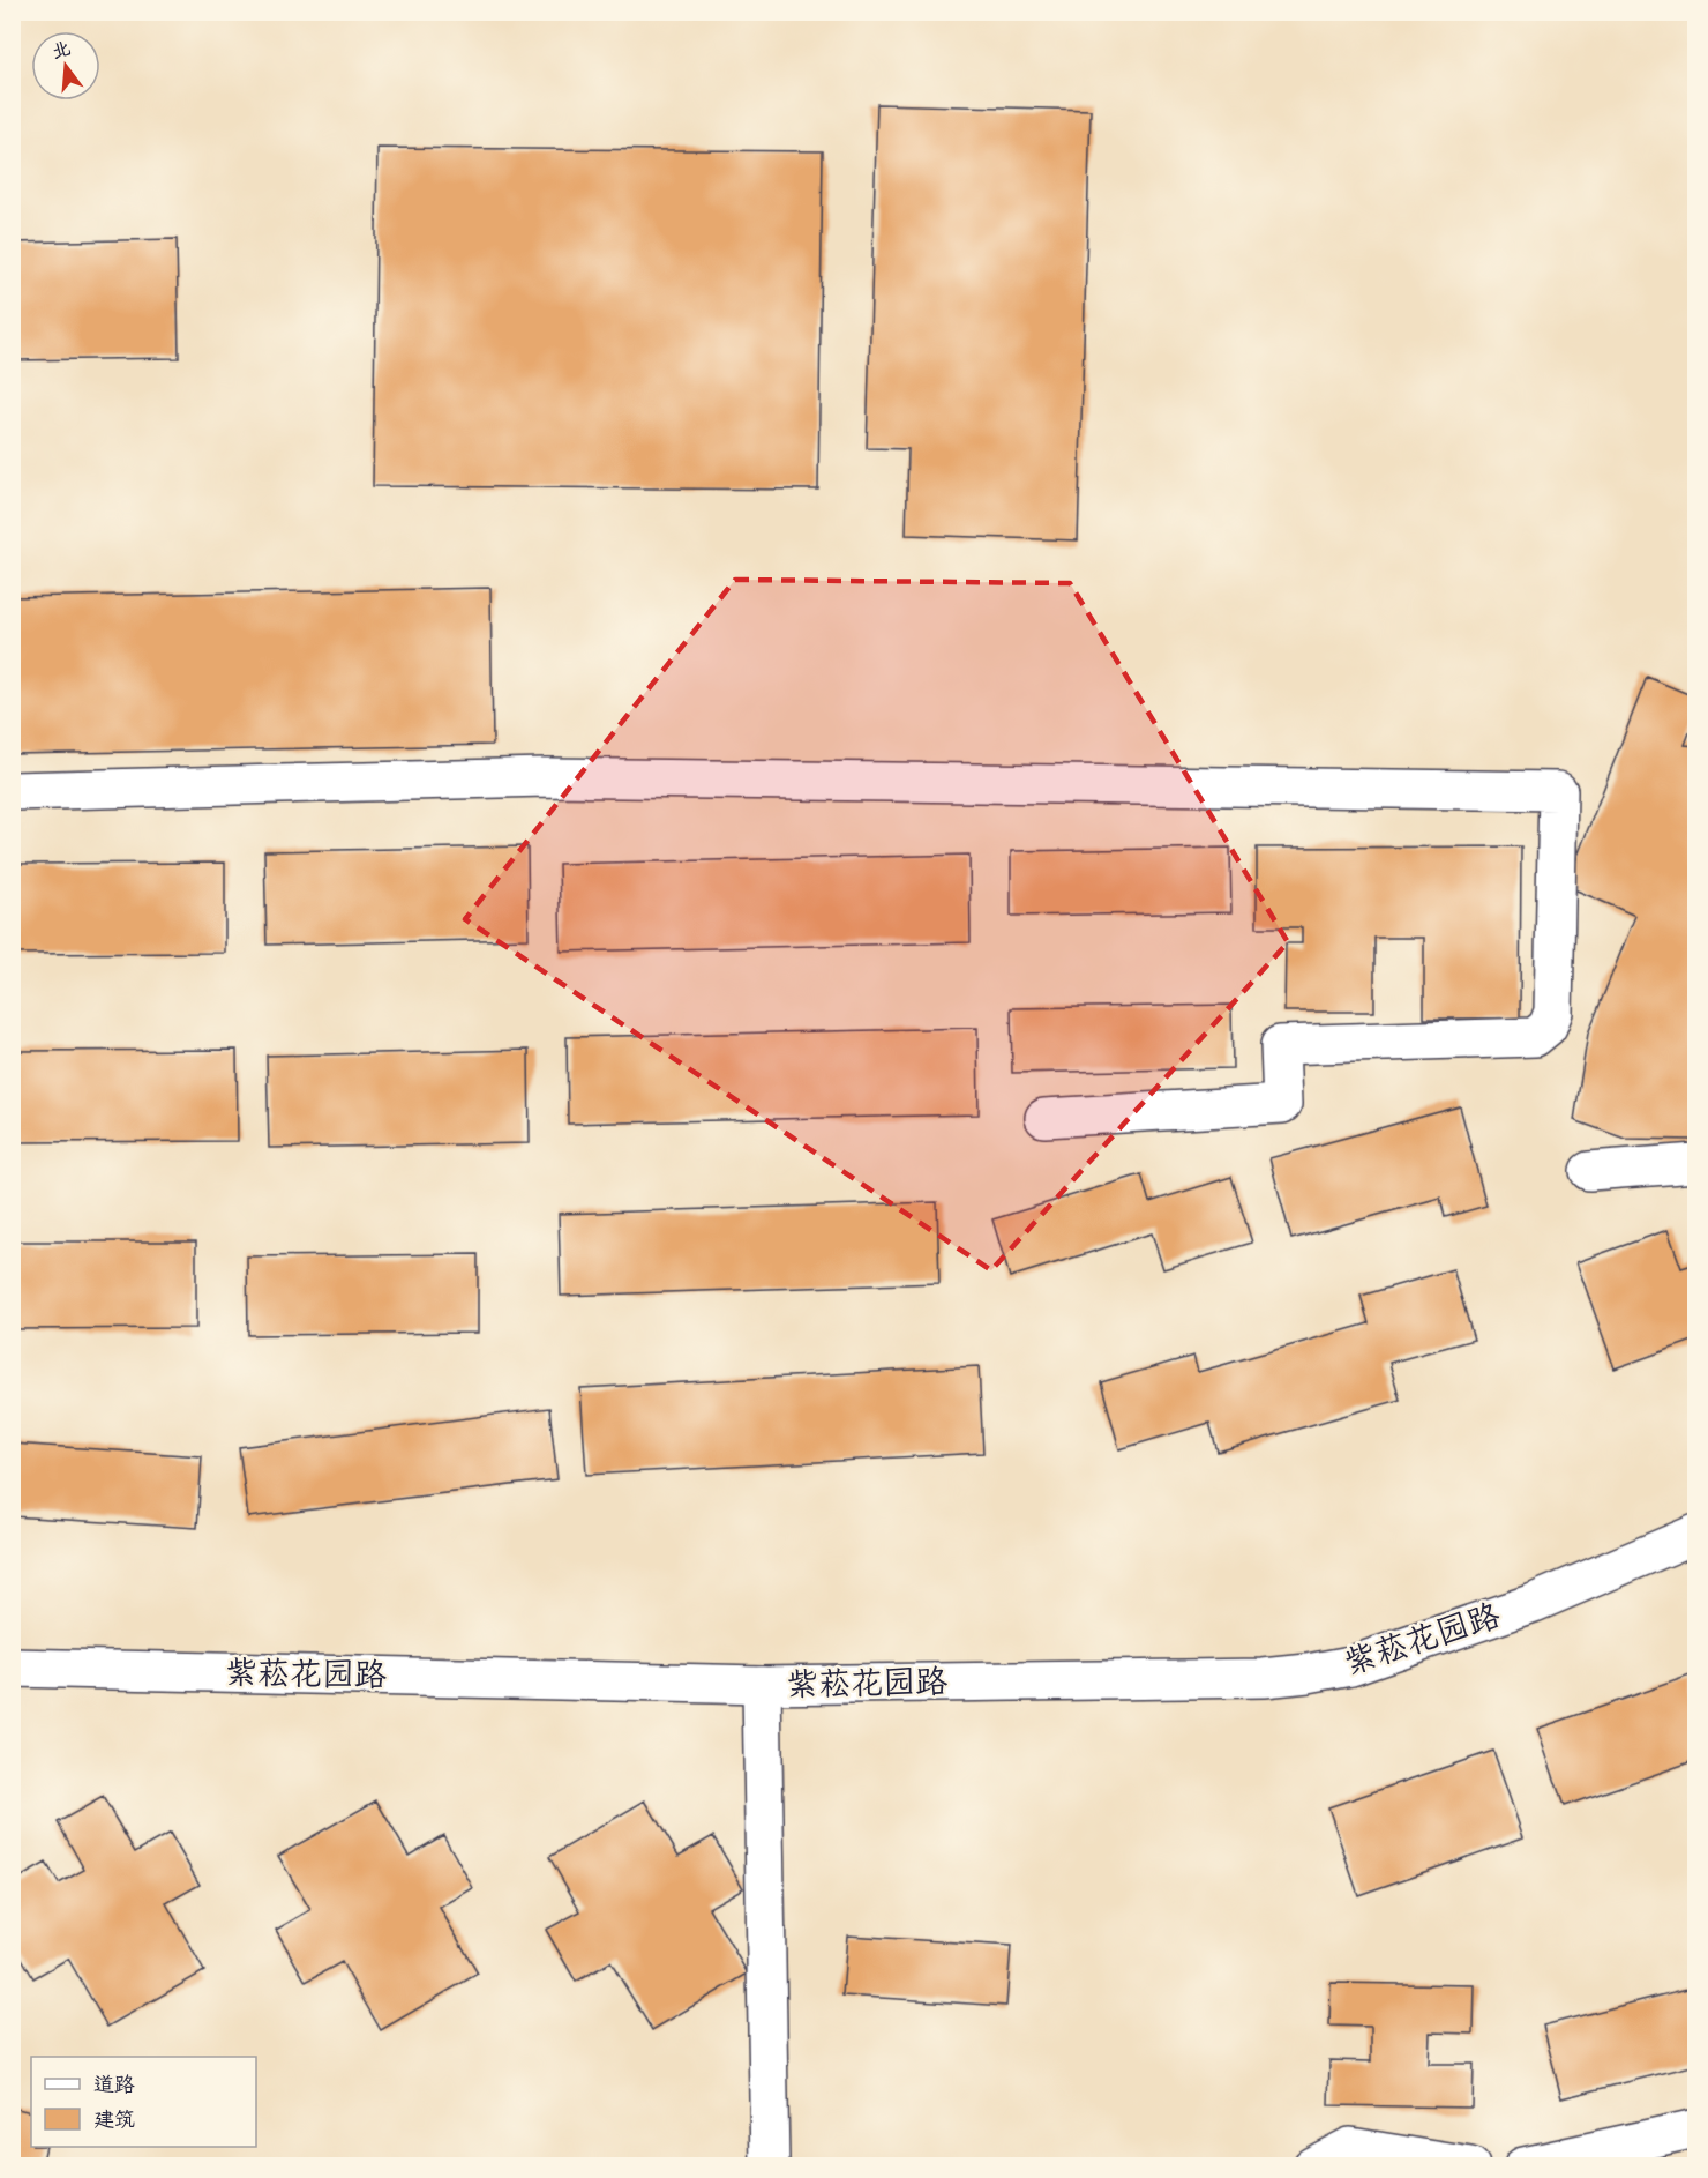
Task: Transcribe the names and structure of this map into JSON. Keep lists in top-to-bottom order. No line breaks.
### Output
{"streets":{"street":["紫菘花园路"]},"legend":["道路","建筑"],"north":"top"}
